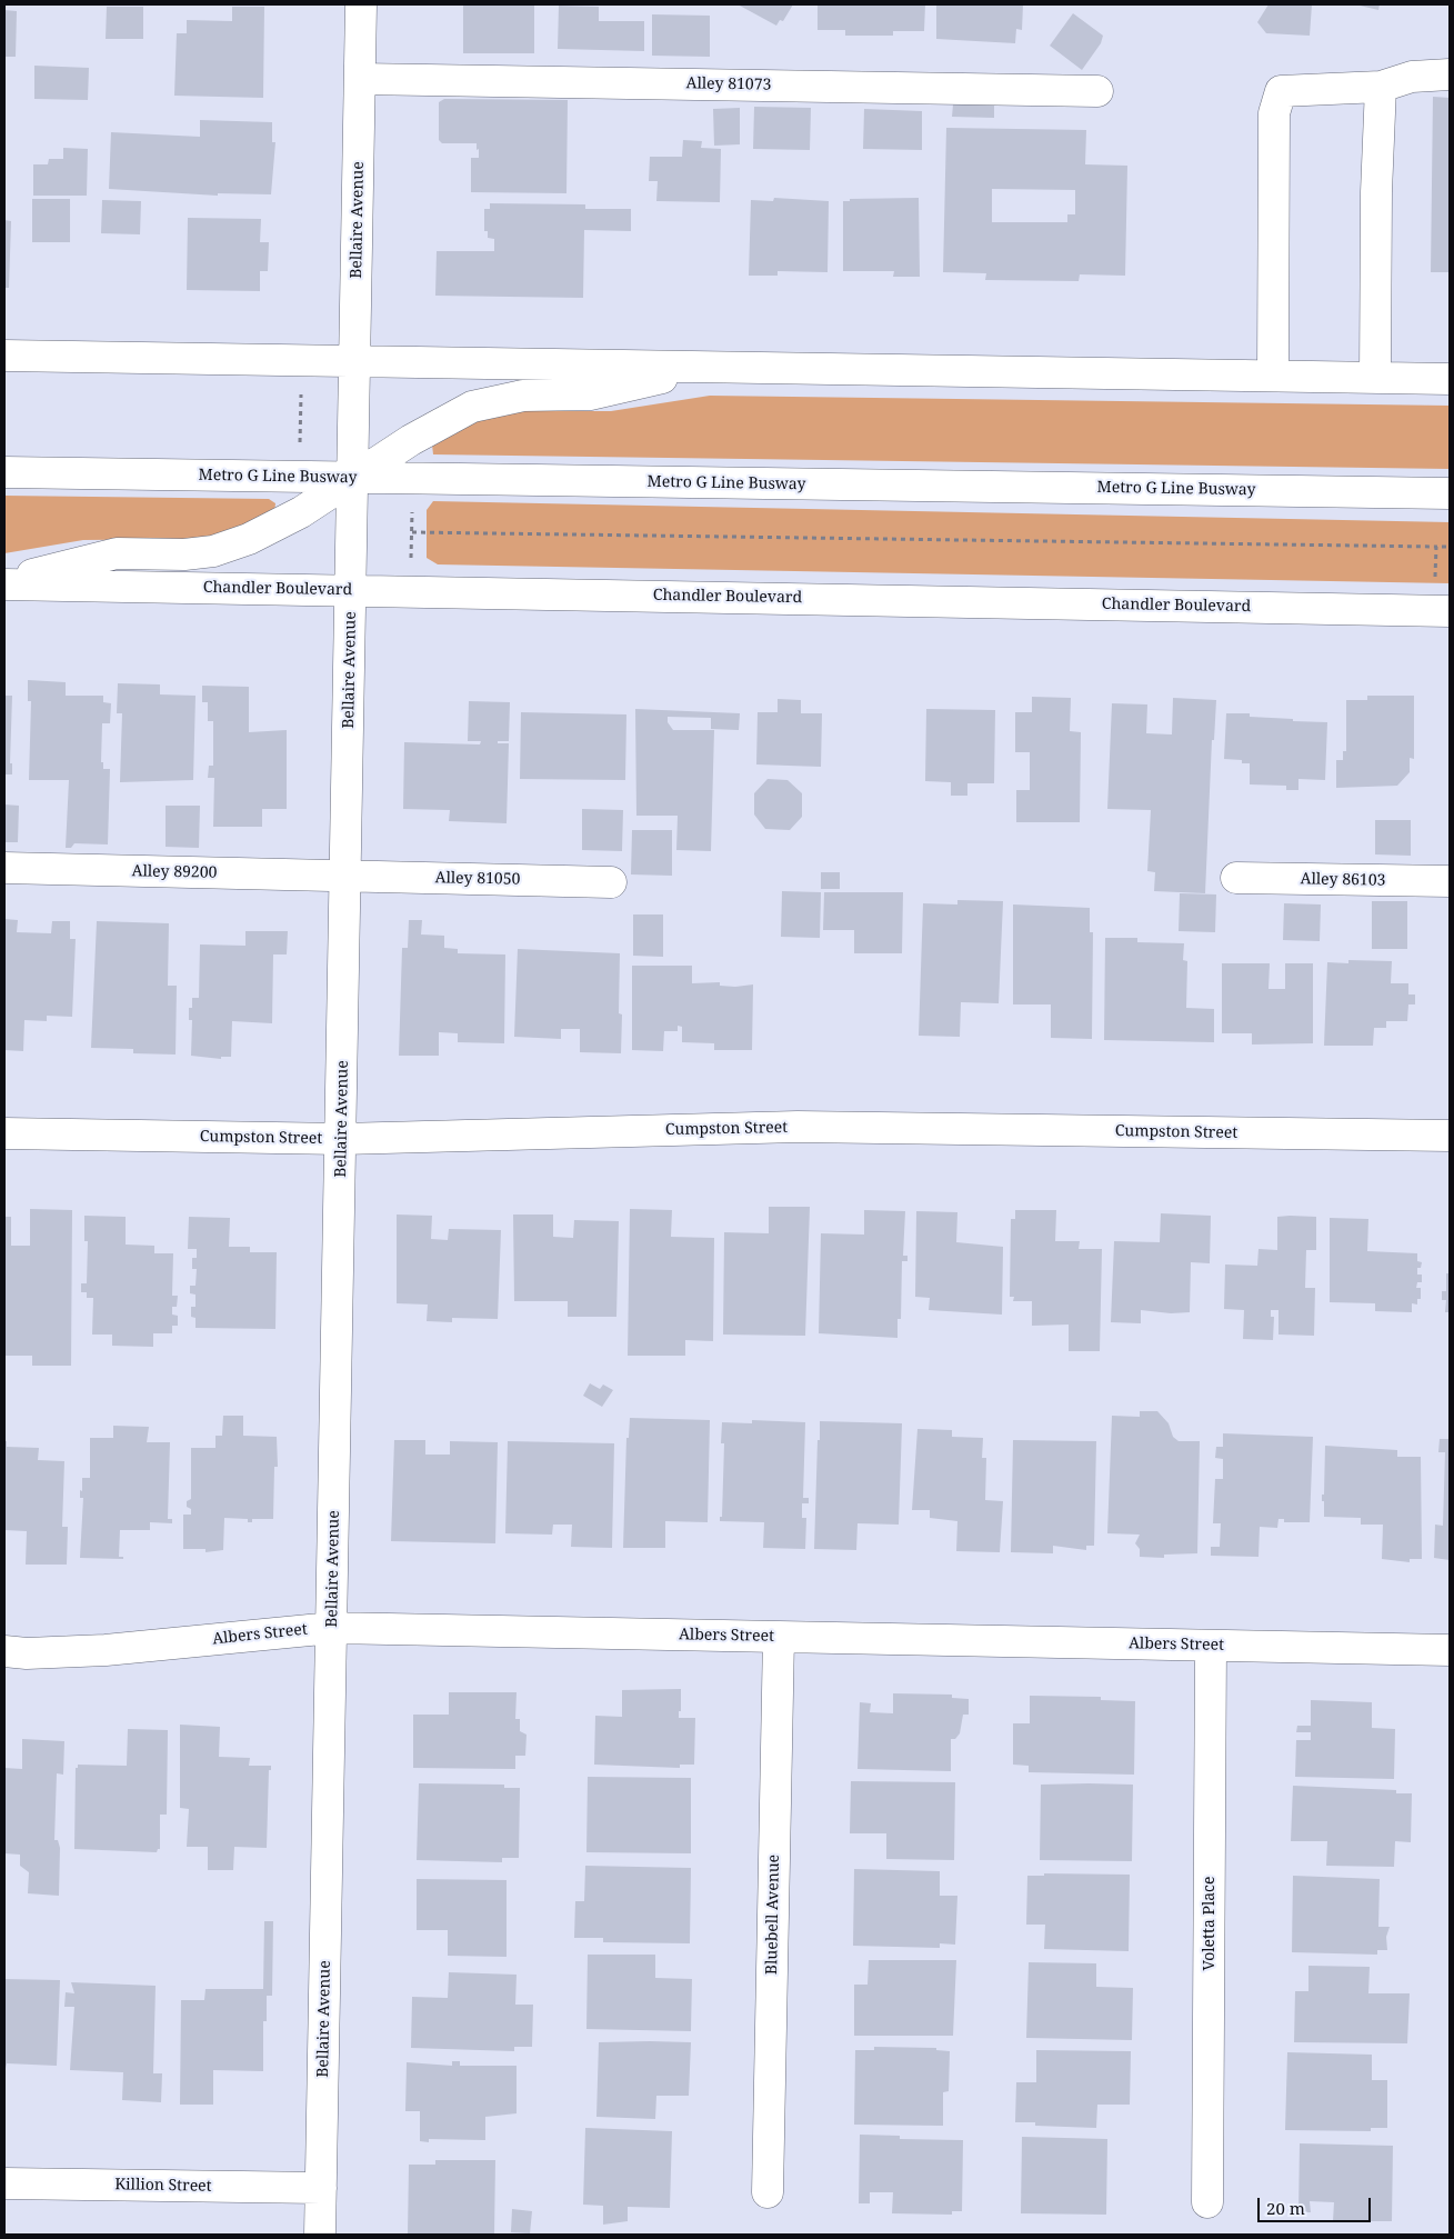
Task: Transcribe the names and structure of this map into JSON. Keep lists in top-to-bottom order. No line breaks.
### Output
{"streets":{"street":["Alley 81073","Bellaire Avenue","Metro G Line Busway","Chandler Boulevard","Alley 89200","Alley 81050","Alley 86103","Cumpston Street","Albers Street","Bluebell Avenue","Voletta Place","Killion Street"]},"crossings":[["Alley 81073","Bellaire Avenue"],["Bellaire Avenue","Metro G Line Busway"],["Bellaire Avenue","Chandler Boulevard"],["Bellaire Avenue","Alley 89200"],["Bellaire Avenue","Alley 81050"],["Bellaire Avenue","Cumpston Street"],["Bellaire Avenue","Albers Street"],["Bellaire Avenue","Killion Street"],["Alley 89200","Alley 81050"],["Albers Street","Bluebell Avenue"],["Albers Street","Voletta Place"]],"scale_bar":"20 m"}
